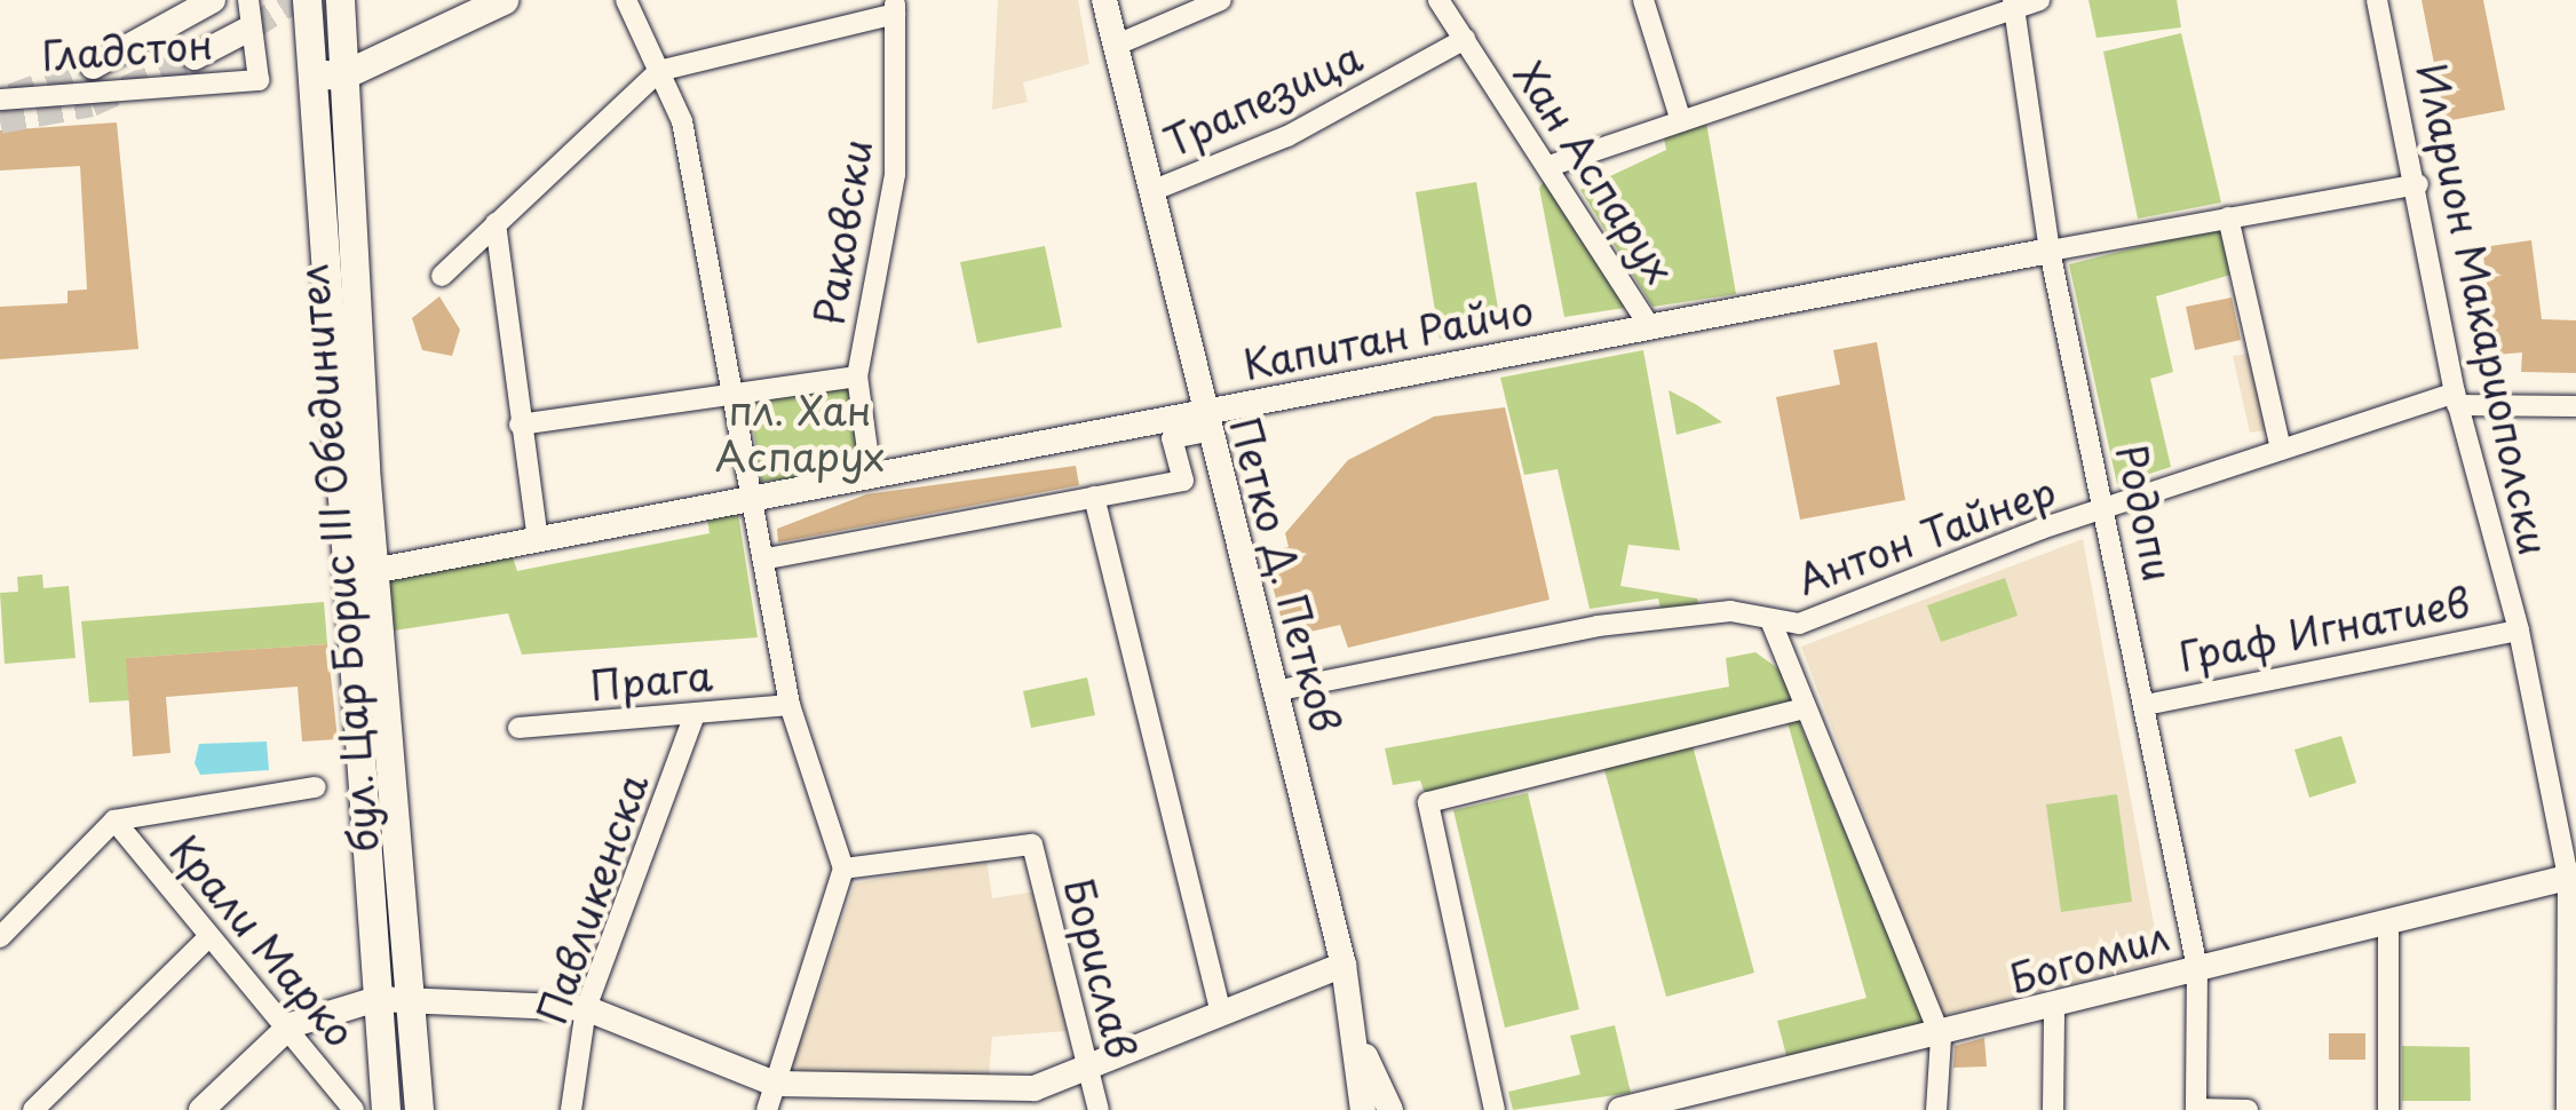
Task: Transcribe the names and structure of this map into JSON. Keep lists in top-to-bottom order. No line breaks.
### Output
{"streets":{"main road":["бул. Цар Борис III Обединител"],"street":["Гладстон","Трапезица","Хан Аспарух","Раковски","Иларион Макариополски","Капитан Райчо","Родопи","Антон Тайнер","Петко Д. Петков","Граф Игнатиев","Прага","Павликенска","Крали Марко","Богомил","Борислав"]},"crossings":[["Трапезица","Хан Аспарух"],["Трапезица","Петко Д. Петков"],["Хан Аспарух","Капитан Райчо"],["Раковски","Капитан Райчо"],["Иларион Макариополски","Капитан Райчо"],["Иларион Макариополски","Антон Тайнер"],["Иларион Макариополски","Граф Игнатиев"],["Иларион Макариополски","Богомил"],["Капитан Райчо","Родопи"],["Капитан Райчо","бул. Цар Борис III Обединител"],["Капитан Райчо","Петко Д. Петков"],["Родопи","Антон Тайнер"],["Родопи","Граф Игнатиев"],["Родопи","Богомил"],["Антон Тайнер","Петко Д. Петков"],["Прага","Павликенска"]],"parks":["пл. Хан Аспарух"]}
